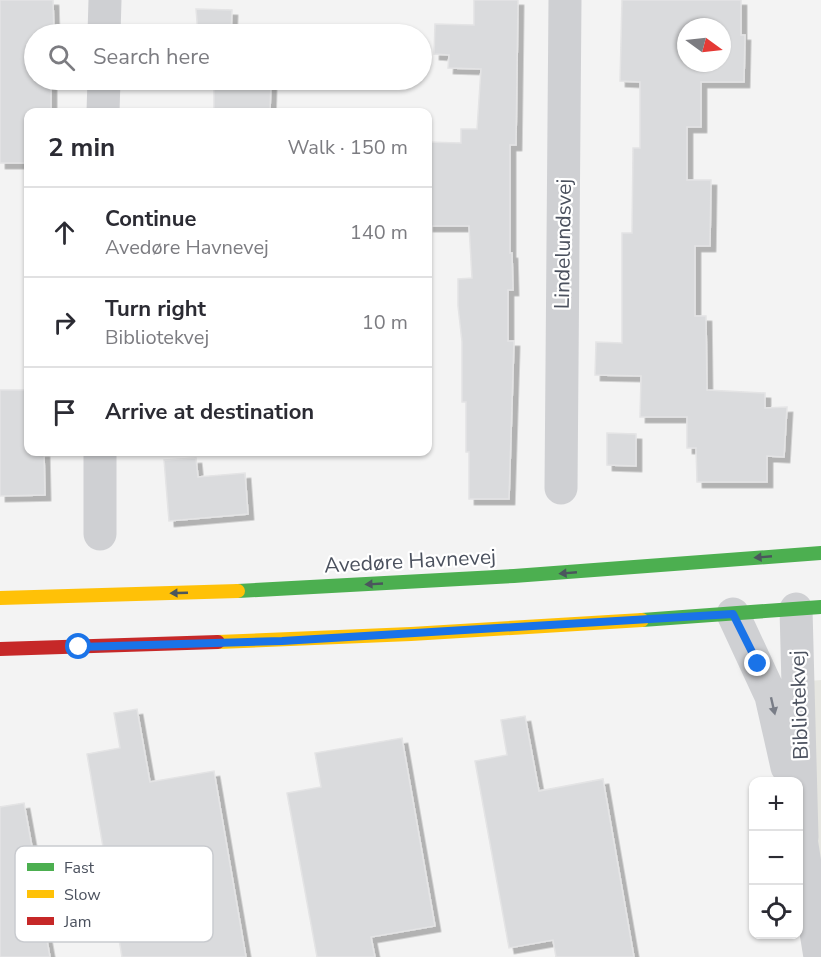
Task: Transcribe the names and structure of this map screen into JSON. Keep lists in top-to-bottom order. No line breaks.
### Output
{"streets":{"street":["Lindelundsvej","Avedøre Havnevej","Bibliotekvej"]},"legend":["Fast","Slow","Jam"],"north":"right","page":{"search":"Search here","heading":["2 min","Walk · 150 m"],"list":[["Continue","Avedøre Havnevej","140 m"],["Turn right","Bibliotekvej","10 m"],"Arrive at destination"],"map_buttons":["+","−"]}}
